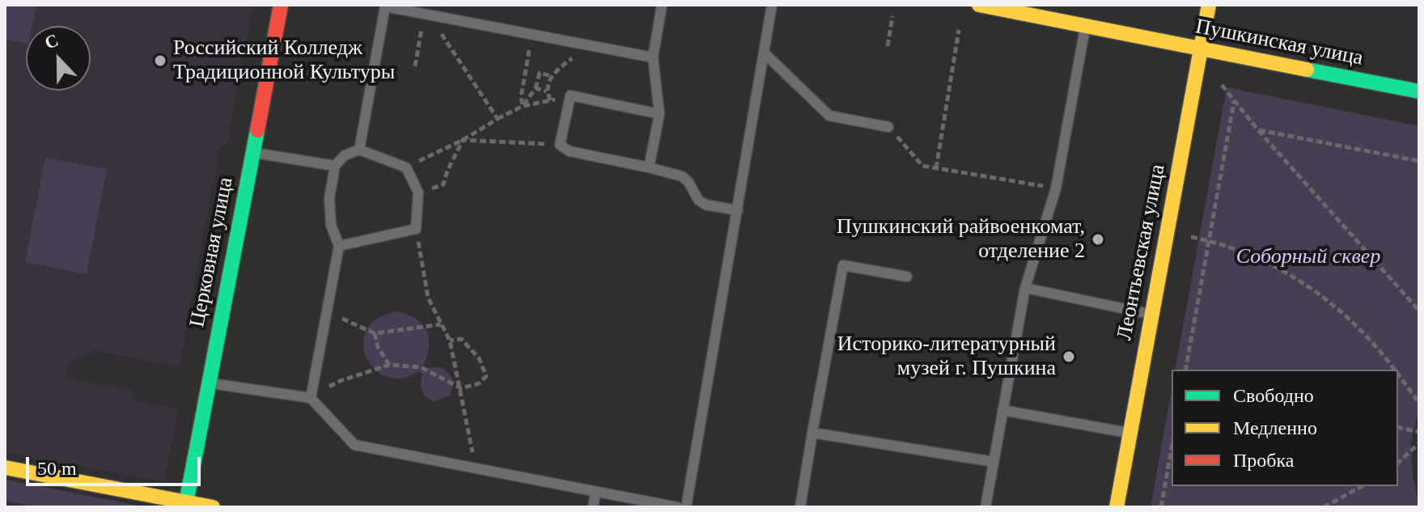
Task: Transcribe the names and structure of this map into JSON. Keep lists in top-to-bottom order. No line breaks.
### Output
{"streets":{"street":["Пушкинская улица","Церковная улица","Леонтьевская улица"]},"crossings":[["Пушкинская улица","Леонтьевская улица"]],"parks":["Соборный сквер"],"places":["Российский Колледж Традиционной Культуры","Пушкинский райвоенкомат, отделение 2","Историко-литературный музей г. Пушкина"],"legend":["Свободно","Медленно","Пробка"],"scale_bar":"50 m","north":"top"}
